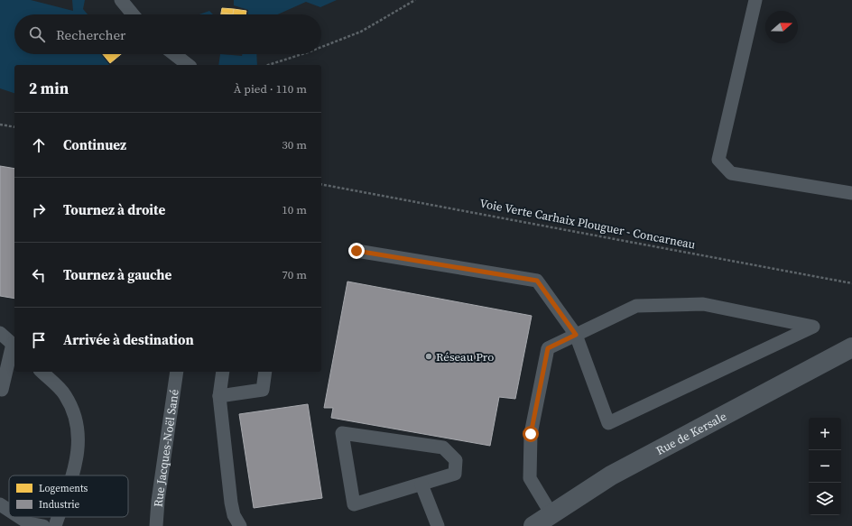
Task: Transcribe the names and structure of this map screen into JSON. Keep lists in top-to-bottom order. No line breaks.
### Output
{"streets":{"street":["Rue de Kersale"],"lane":["Rue Jacques-Noël Sané"],"path":["Voie Verte Carhaix Plouguer - Concarneau"]},"places":["Réseau Pro"],"legend":["Logements","Industrie"],"north":"right","page":{"search":"Rechercher","heading":["2 min","À pied · 110 m"],"list":[["Continuez","30 m"],["Tournez à droite","10 m"],["Tournez à gauche","70 m"],"Arrivée à destination"],"map_buttons":["+","−"]}}
